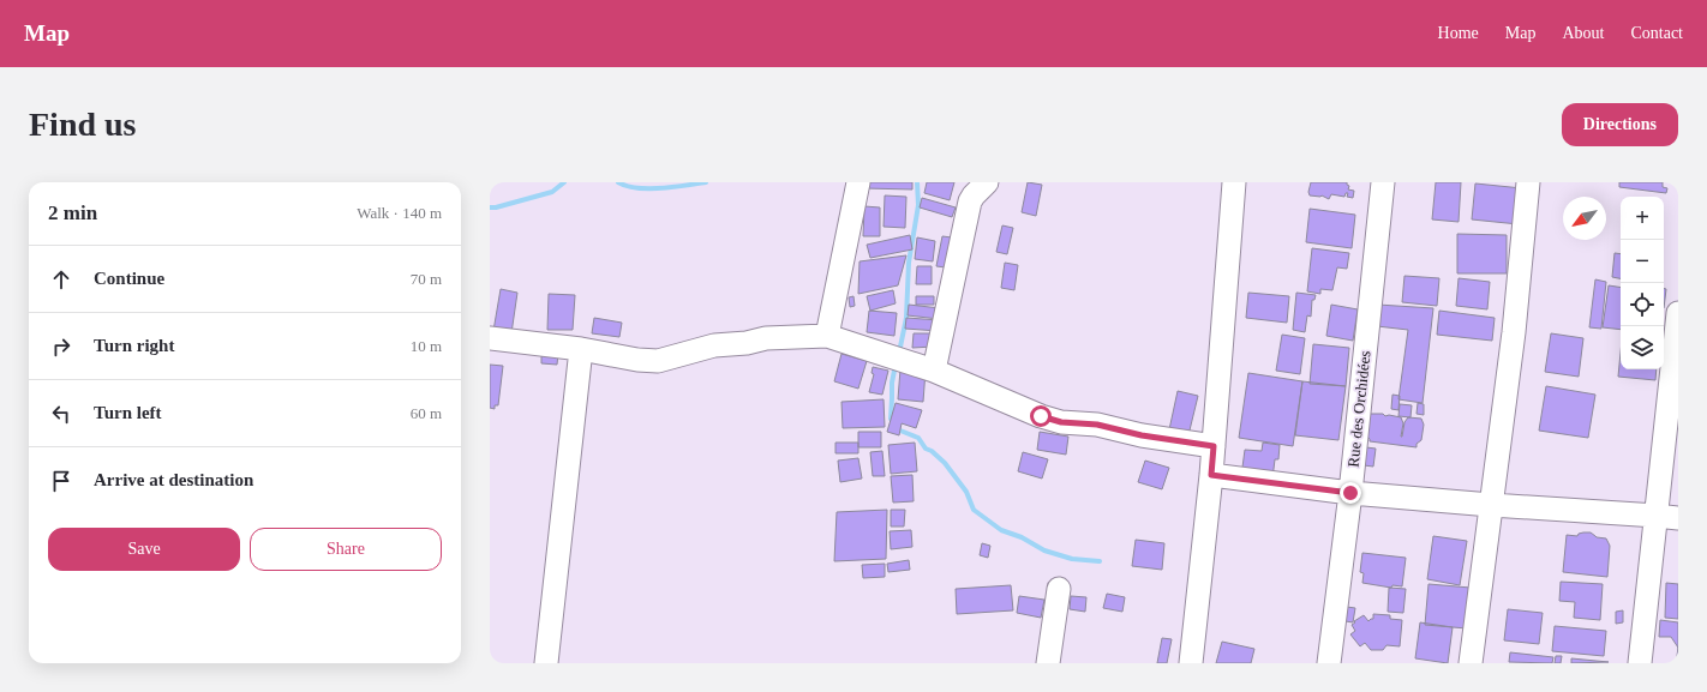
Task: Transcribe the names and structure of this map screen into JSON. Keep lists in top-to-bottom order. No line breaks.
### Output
{"streets":{"street":["Rue des Orchidées"]},"north":"bottom left","page":{"header":"Map","nav":["Home","Map","About","Contact"],"buttons":["Directions",["Save","Share"]],"title":"Find us","heading":["2 min","Walk · 140 m"],"map_buttons":["+","−"],"list":[["Continue","70 m"],["Turn right","10 m"],["Turn left","60 m"],"Arrive at destination"]}}
